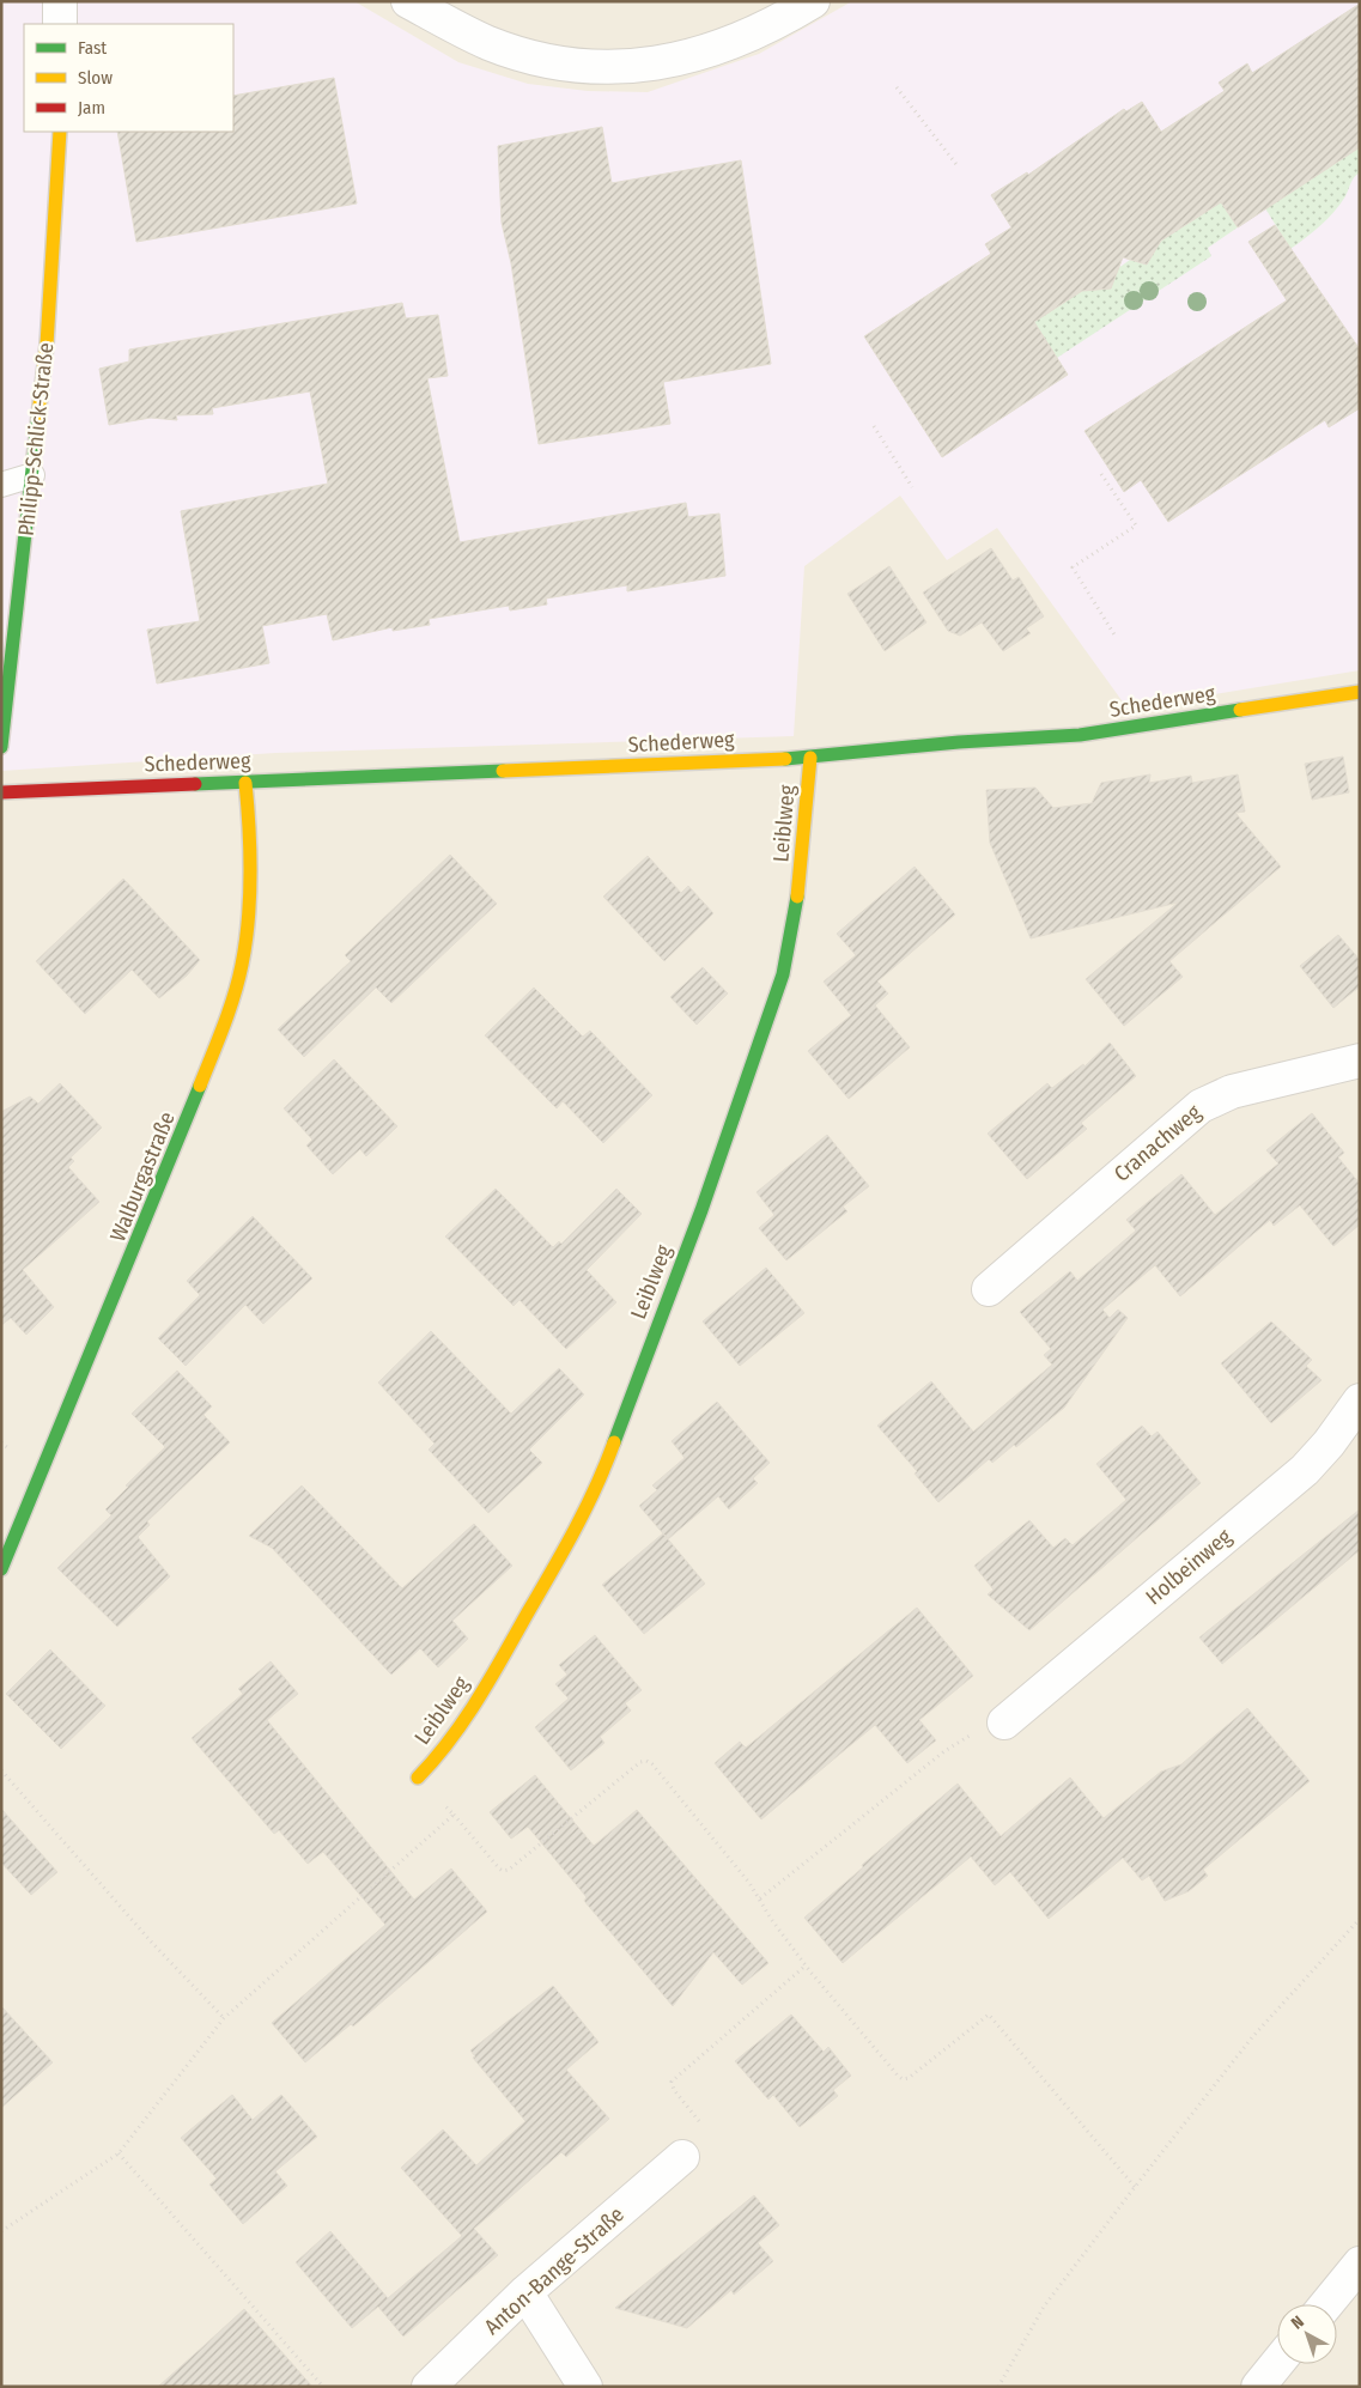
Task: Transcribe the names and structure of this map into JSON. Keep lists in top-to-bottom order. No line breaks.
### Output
{"streets":{"street":["Philipp-Schlick-Straße","Schederweg","Leiblweg","Cranachweg","Walburgastraße","Holbeinweg","Anton-Bange-Straße"]},"crossings":[["Schederweg","Leiblweg"],["Schederweg","Walburgastraße"]],"legend":["Fast","Slow","Jam"],"north":"top left"}
